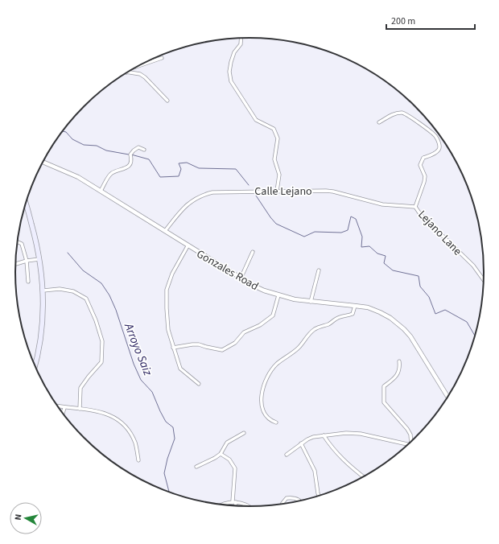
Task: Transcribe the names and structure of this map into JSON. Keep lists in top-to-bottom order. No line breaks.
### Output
{"streets":{"street":["Calle Lejano","Lejano Lane","Gonzales Road"]},"crossings":[["Calle Lejano","Lejano Lane"],["Calle Lejano","Gonzales Road"]],"water":["Arroyo Saiz"],"scale_bar":"200 m","north":"left"}
